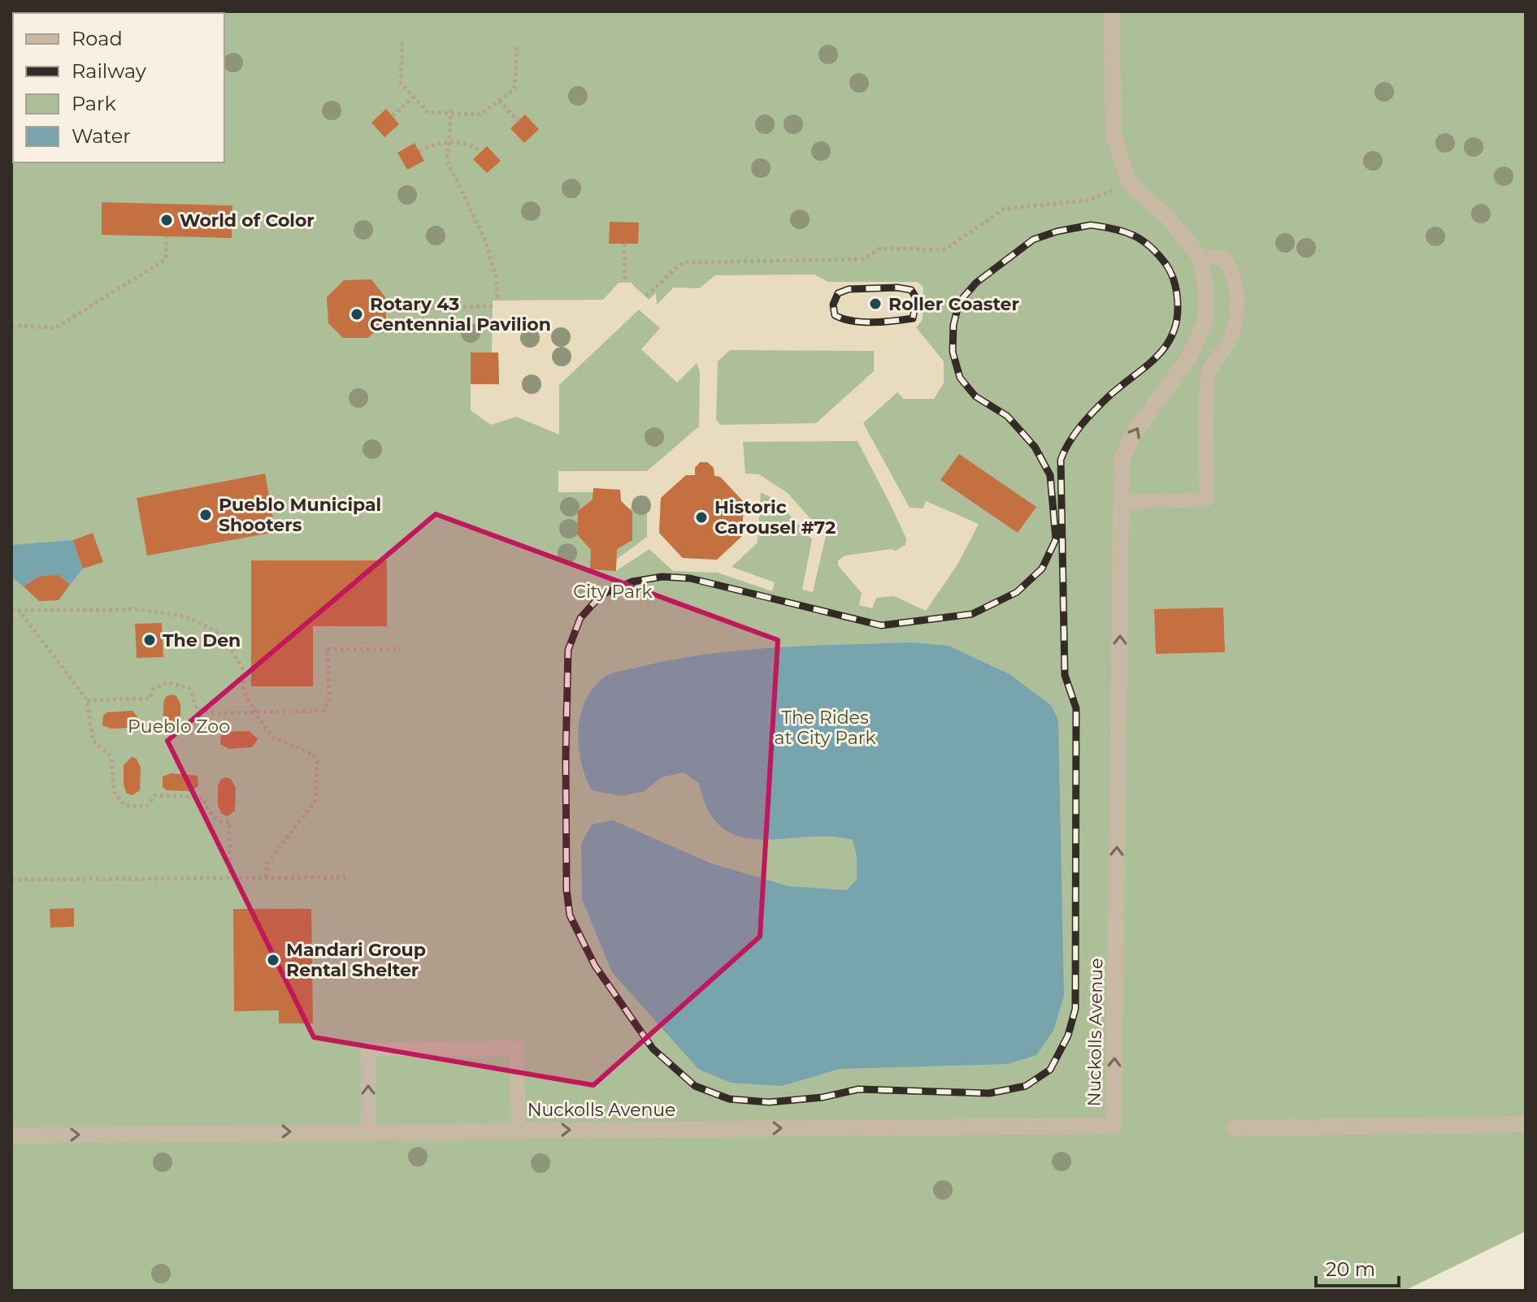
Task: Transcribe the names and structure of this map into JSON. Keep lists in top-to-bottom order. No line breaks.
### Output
{"streets":{"street":["Nuckolls Avenue"]},"parks":["City Park","The Rides at City Park","Pueblo Zoo"],"places":["World of Color","Roller Coaster","Rotary 43 Centennial Pavilion","Pueblo Municipal Shooters","Historic Carousel #72","The Den","Mandari Group Rental Shelter"],"legend":["Road","Railway","Park","Water"],"scale_bar":"20 m"}
